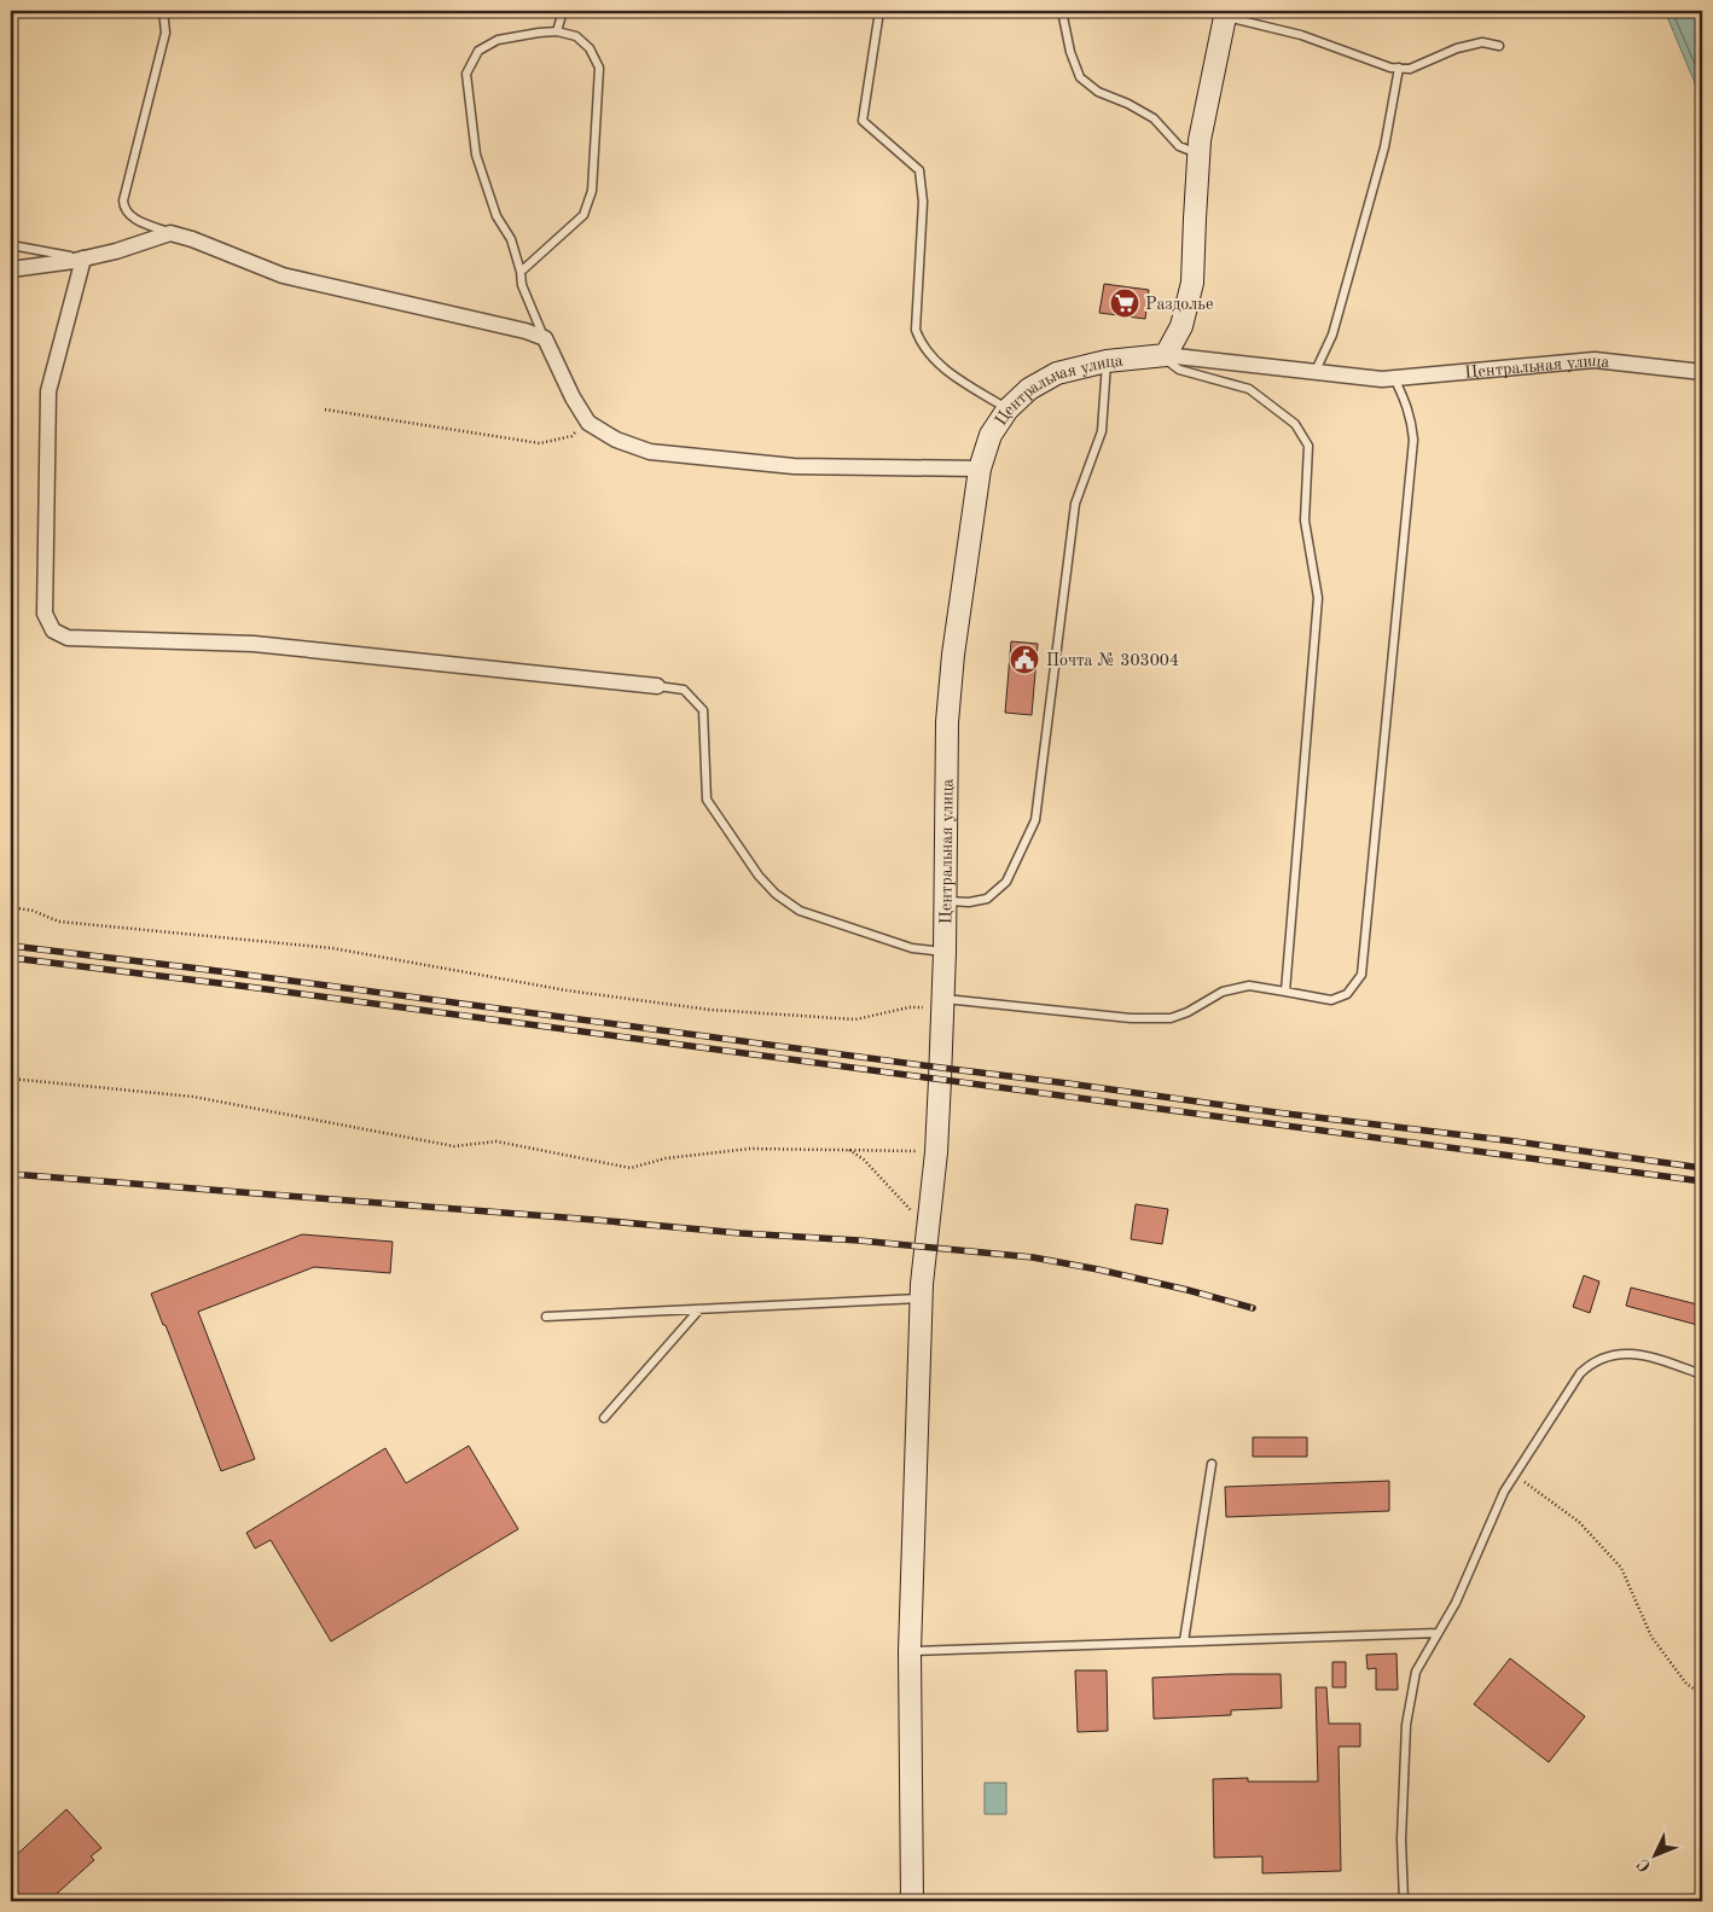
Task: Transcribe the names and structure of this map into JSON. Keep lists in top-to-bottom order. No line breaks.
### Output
{"streets":{"street":["Центральная улица"]},"places":{"supermarket":["Раздолье"],"public building":["Почта № 303004"]},"north":"bottom left"}
